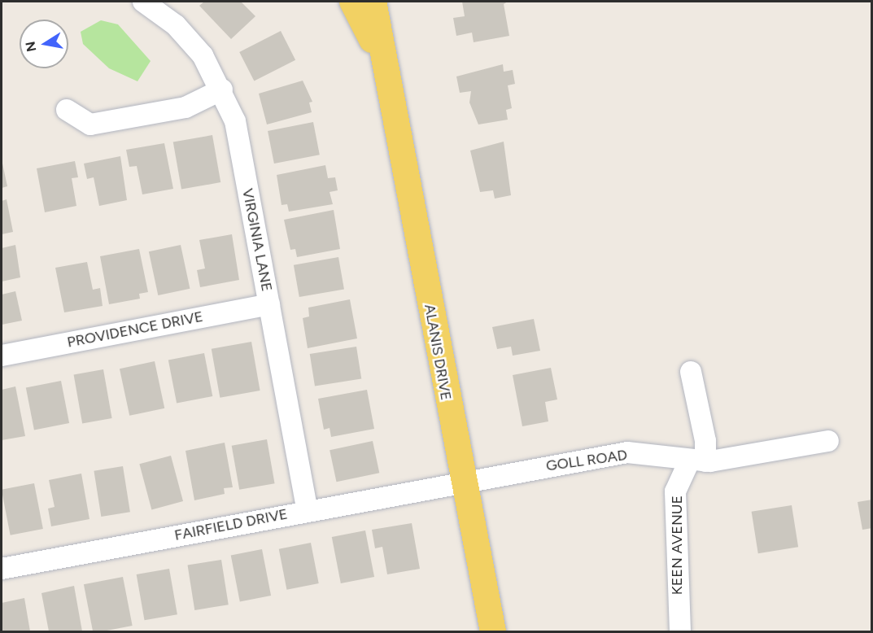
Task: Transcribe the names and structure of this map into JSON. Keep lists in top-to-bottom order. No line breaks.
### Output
{"streets":{"main road":["ALANIS DRIVE"],"street":["VIRGINIA LANE","PROVIDENCE DRIVE","GOLL ROAD","FAIRFIELD DRIVE","KEEN AVENUE"]},"crossings":[["VIRGINIA LANE","PROVIDENCE DRIVE"],["VIRGINIA LANE","FAIRFIELD DRIVE"],["ALANIS DRIVE","GOLL ROAD"],["ALANIS DRIVE","FAIRFIELD DRIVE"],["GOLL ROAD","FAIRFIELD DRIVE"],["GOLL ROAD","KEEN AVENUE"]],"north":"left"}
